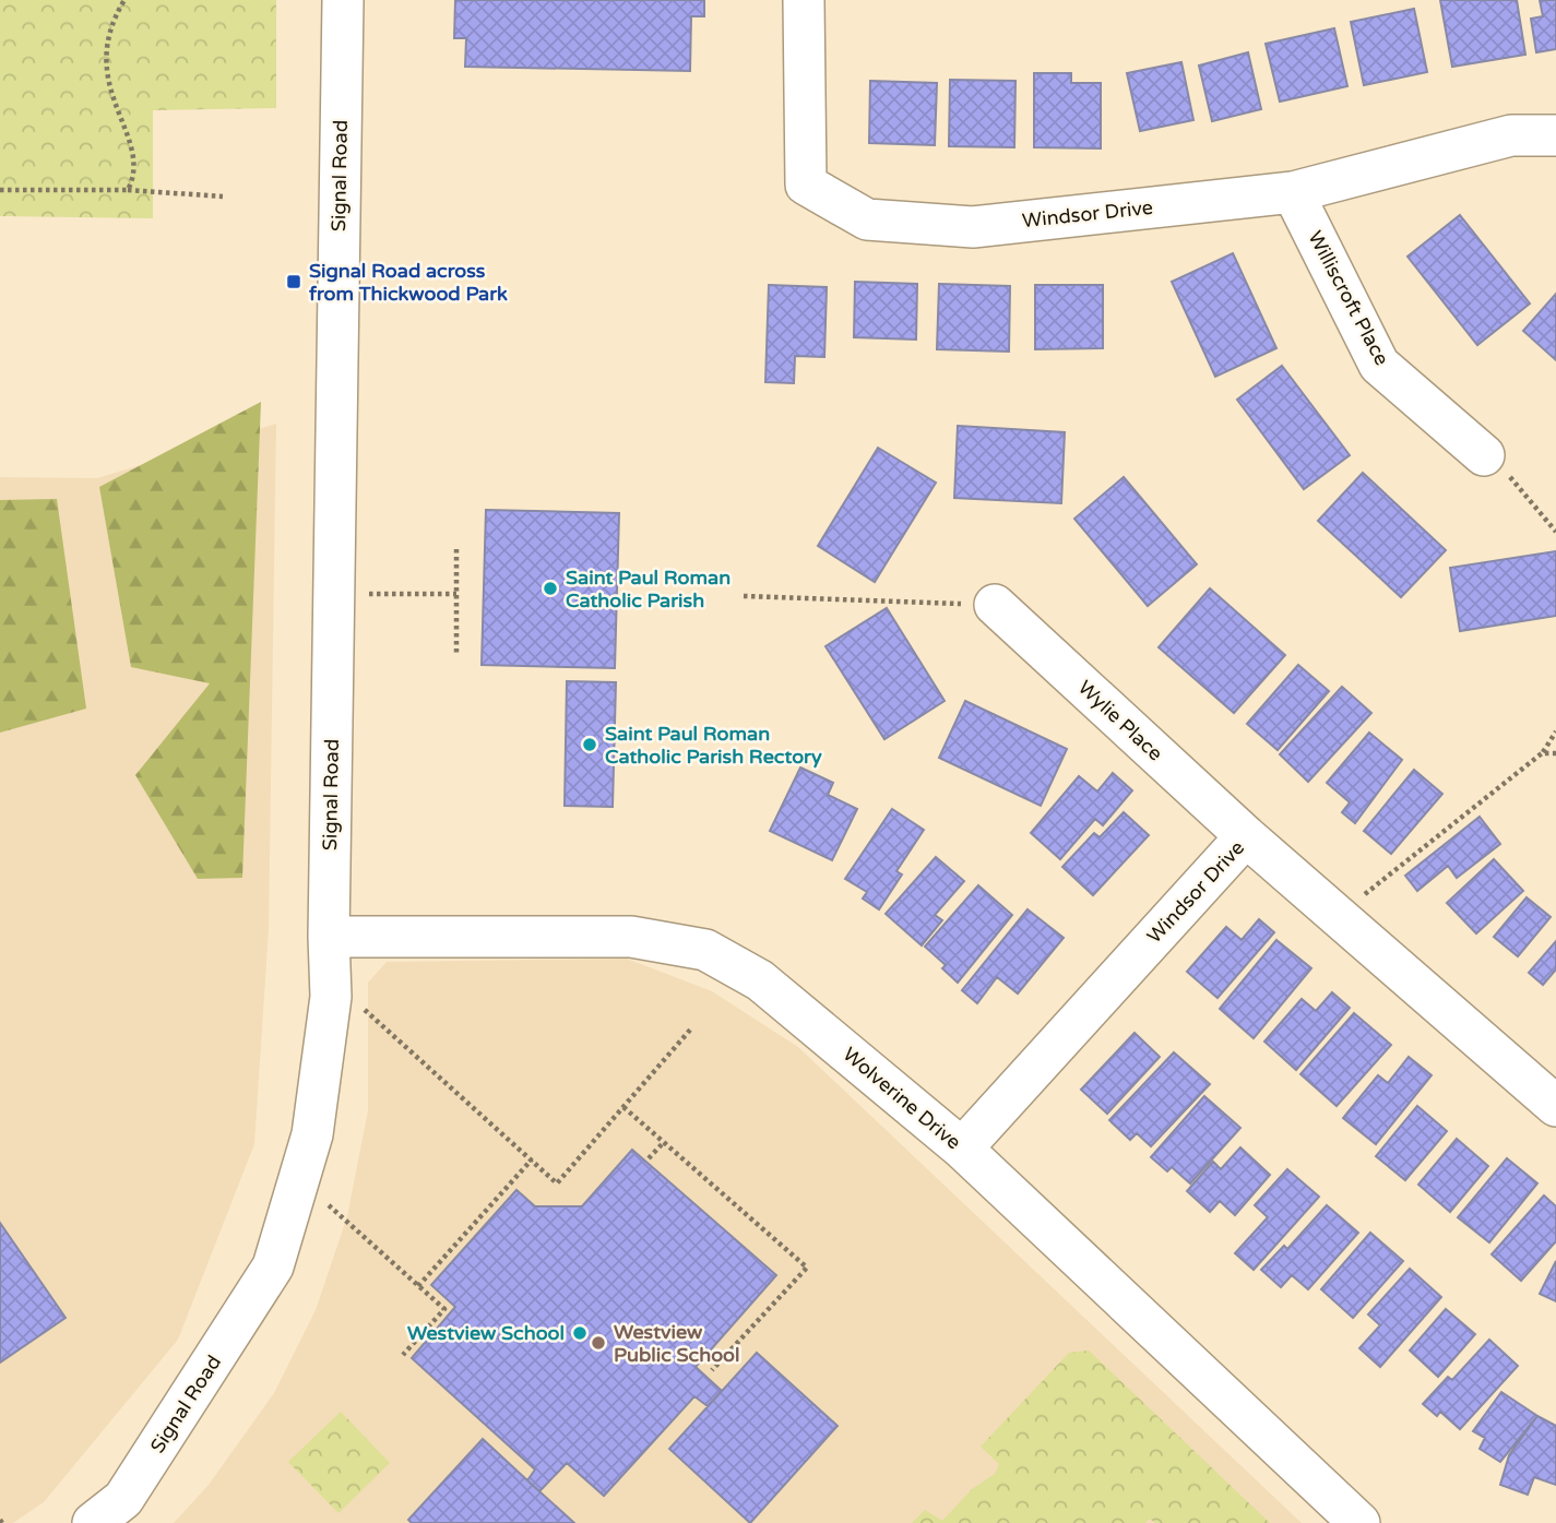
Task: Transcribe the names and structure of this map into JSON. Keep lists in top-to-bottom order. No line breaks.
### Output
{"streets":{"street":["Signal Road","Windsor Drive","Williscroft Place","Wylie Place","Wolverine Drive"]},"crossings":[["Signal Road","Wolverine Drive"],["Windsor Drive","Williscroft Place"],["Windsor Drive","Wylie Place"],["Windsor Drive","Wolverine Drive"]],"places":{"transit":["Signal Road across from Thickwood Park"],"other":["Saint Paul Roman Catholic Parish","Saint Paul Roman Catholic Parish Rectory","Westview School","Westview Public School"]}}
